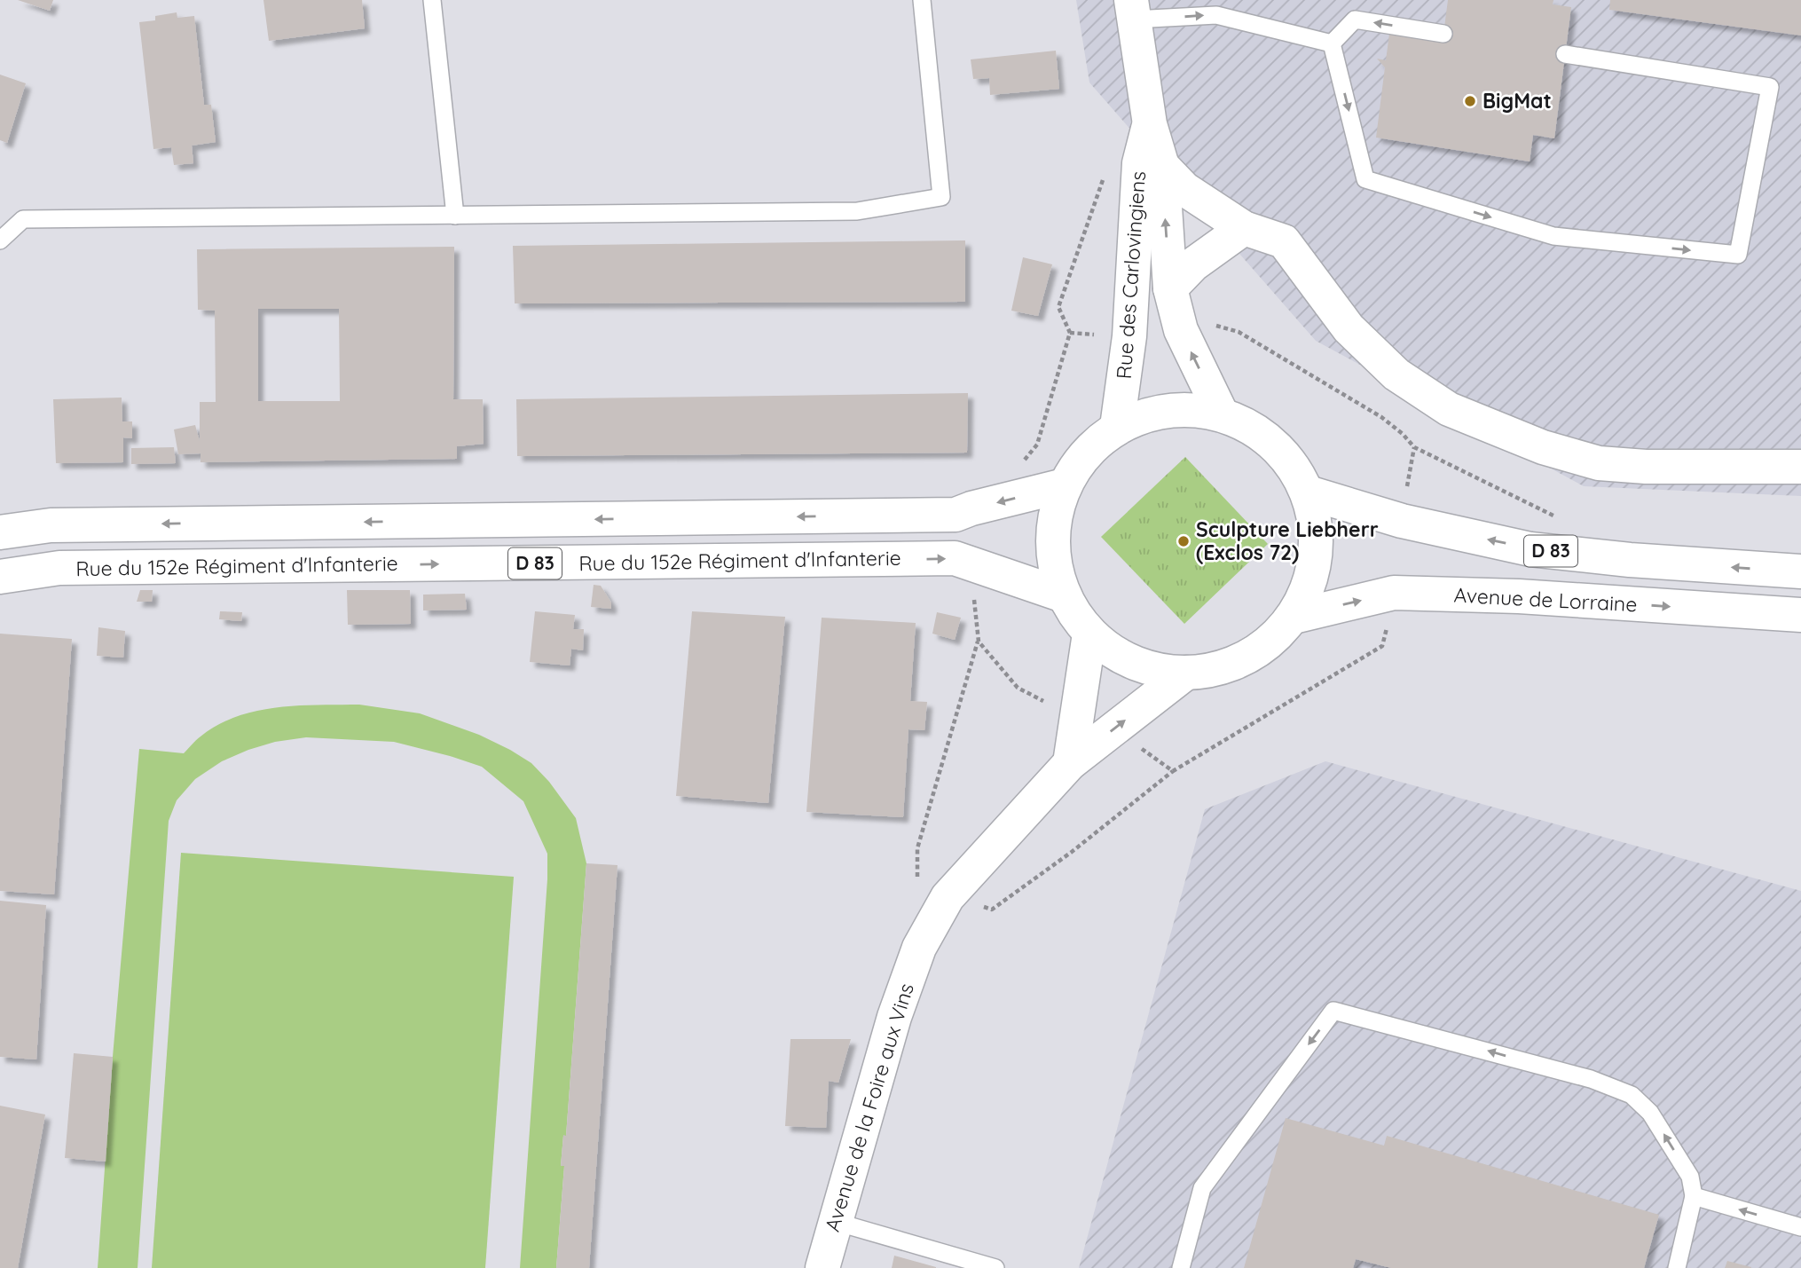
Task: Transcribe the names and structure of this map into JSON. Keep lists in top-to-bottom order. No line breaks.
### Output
{"streets":{"main road":["Rue des Carlovingiens","D 83","Rue du 152e Régiment d'Infanterie","Avenue de Lorraine","Avenue de la Foire aux Vins"]},"places":["BigMat","Sculpture Liebherr (Exclos 72)"]}
